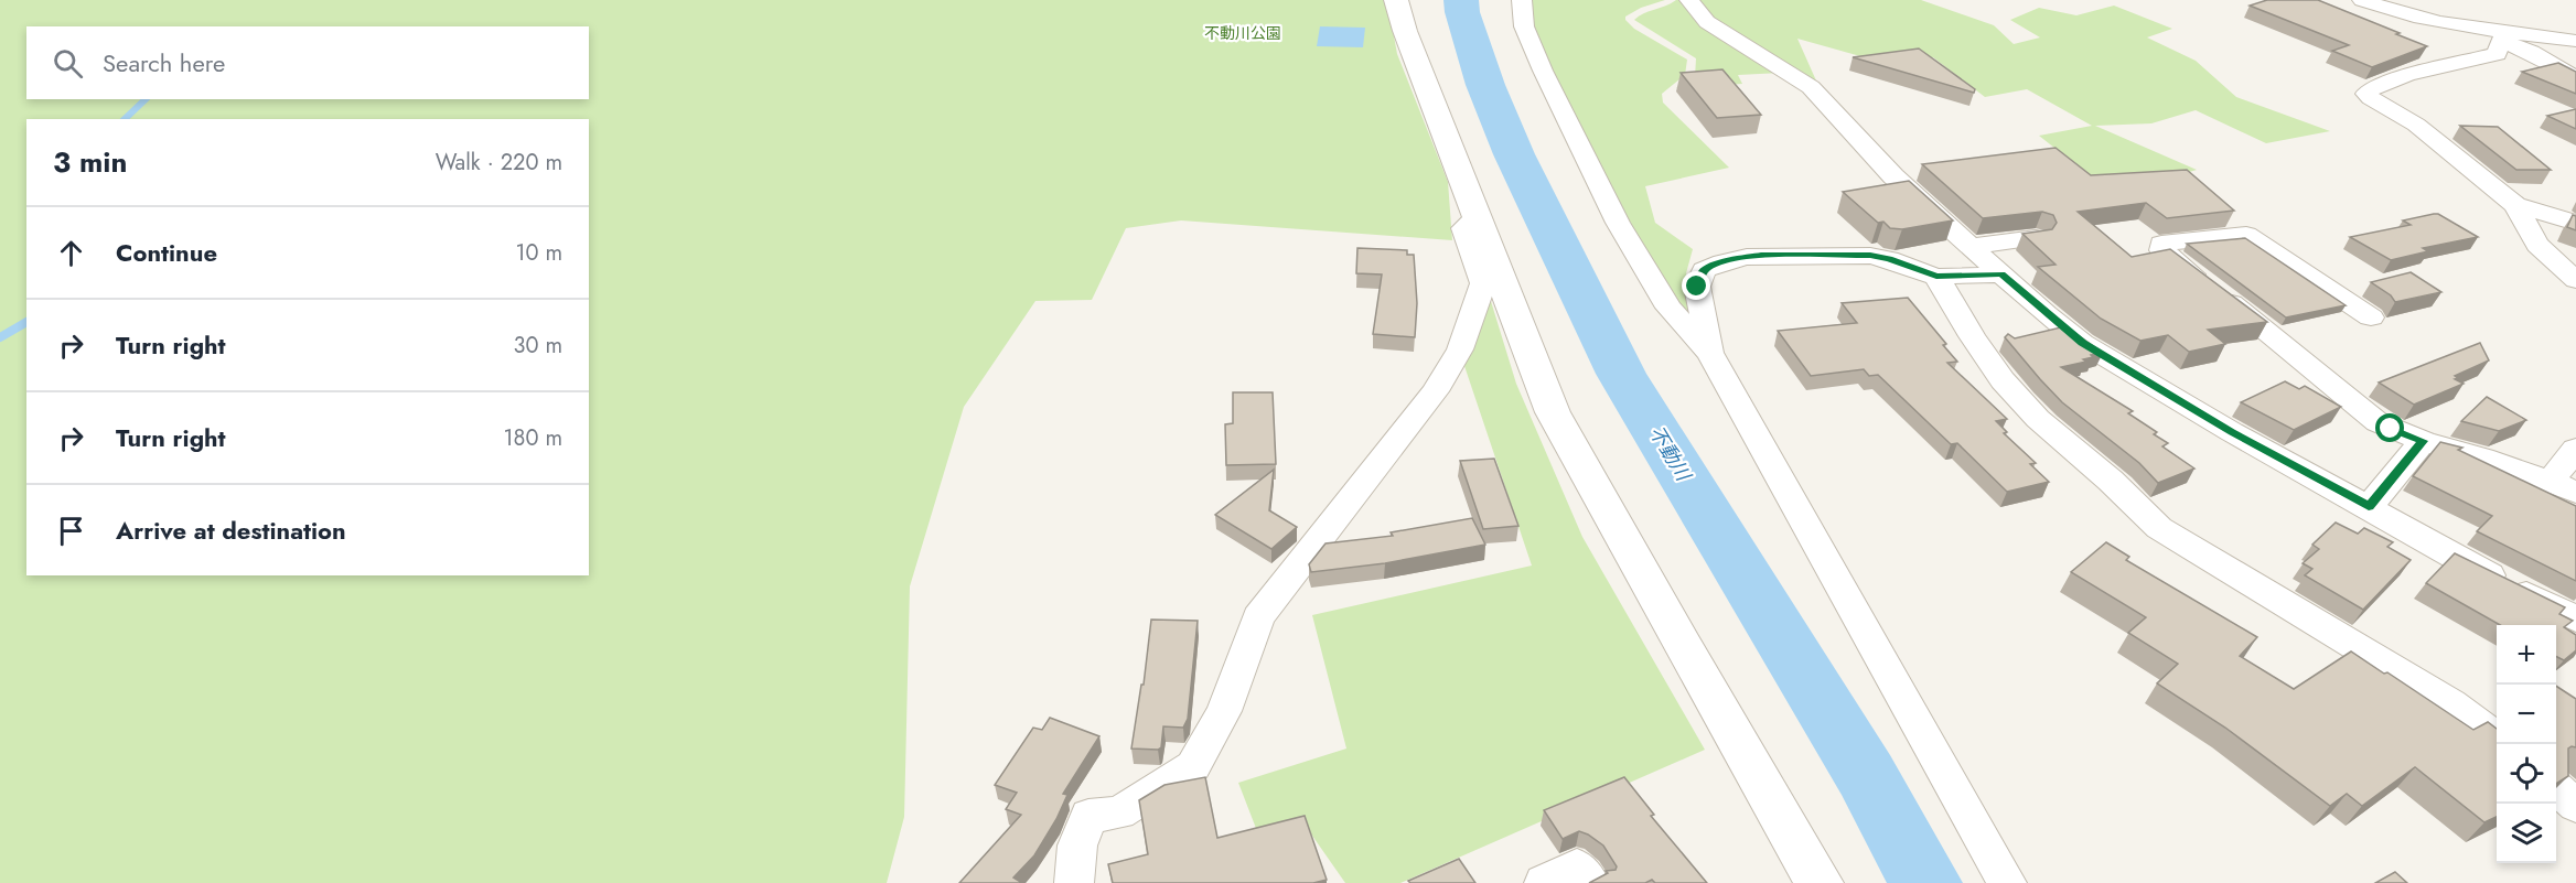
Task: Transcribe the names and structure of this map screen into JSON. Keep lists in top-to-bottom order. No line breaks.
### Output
{"water":["不動川"],"parks":["不動川公園"],"page":{"search":"Search here","heading":["3 min","Walk · 220 m"],"list":[["Continue","10 m"],["Turn right","30 m"],["Turn right","180 m"],"Arrive at destination"],"map_buttons":["+","−"]}}
